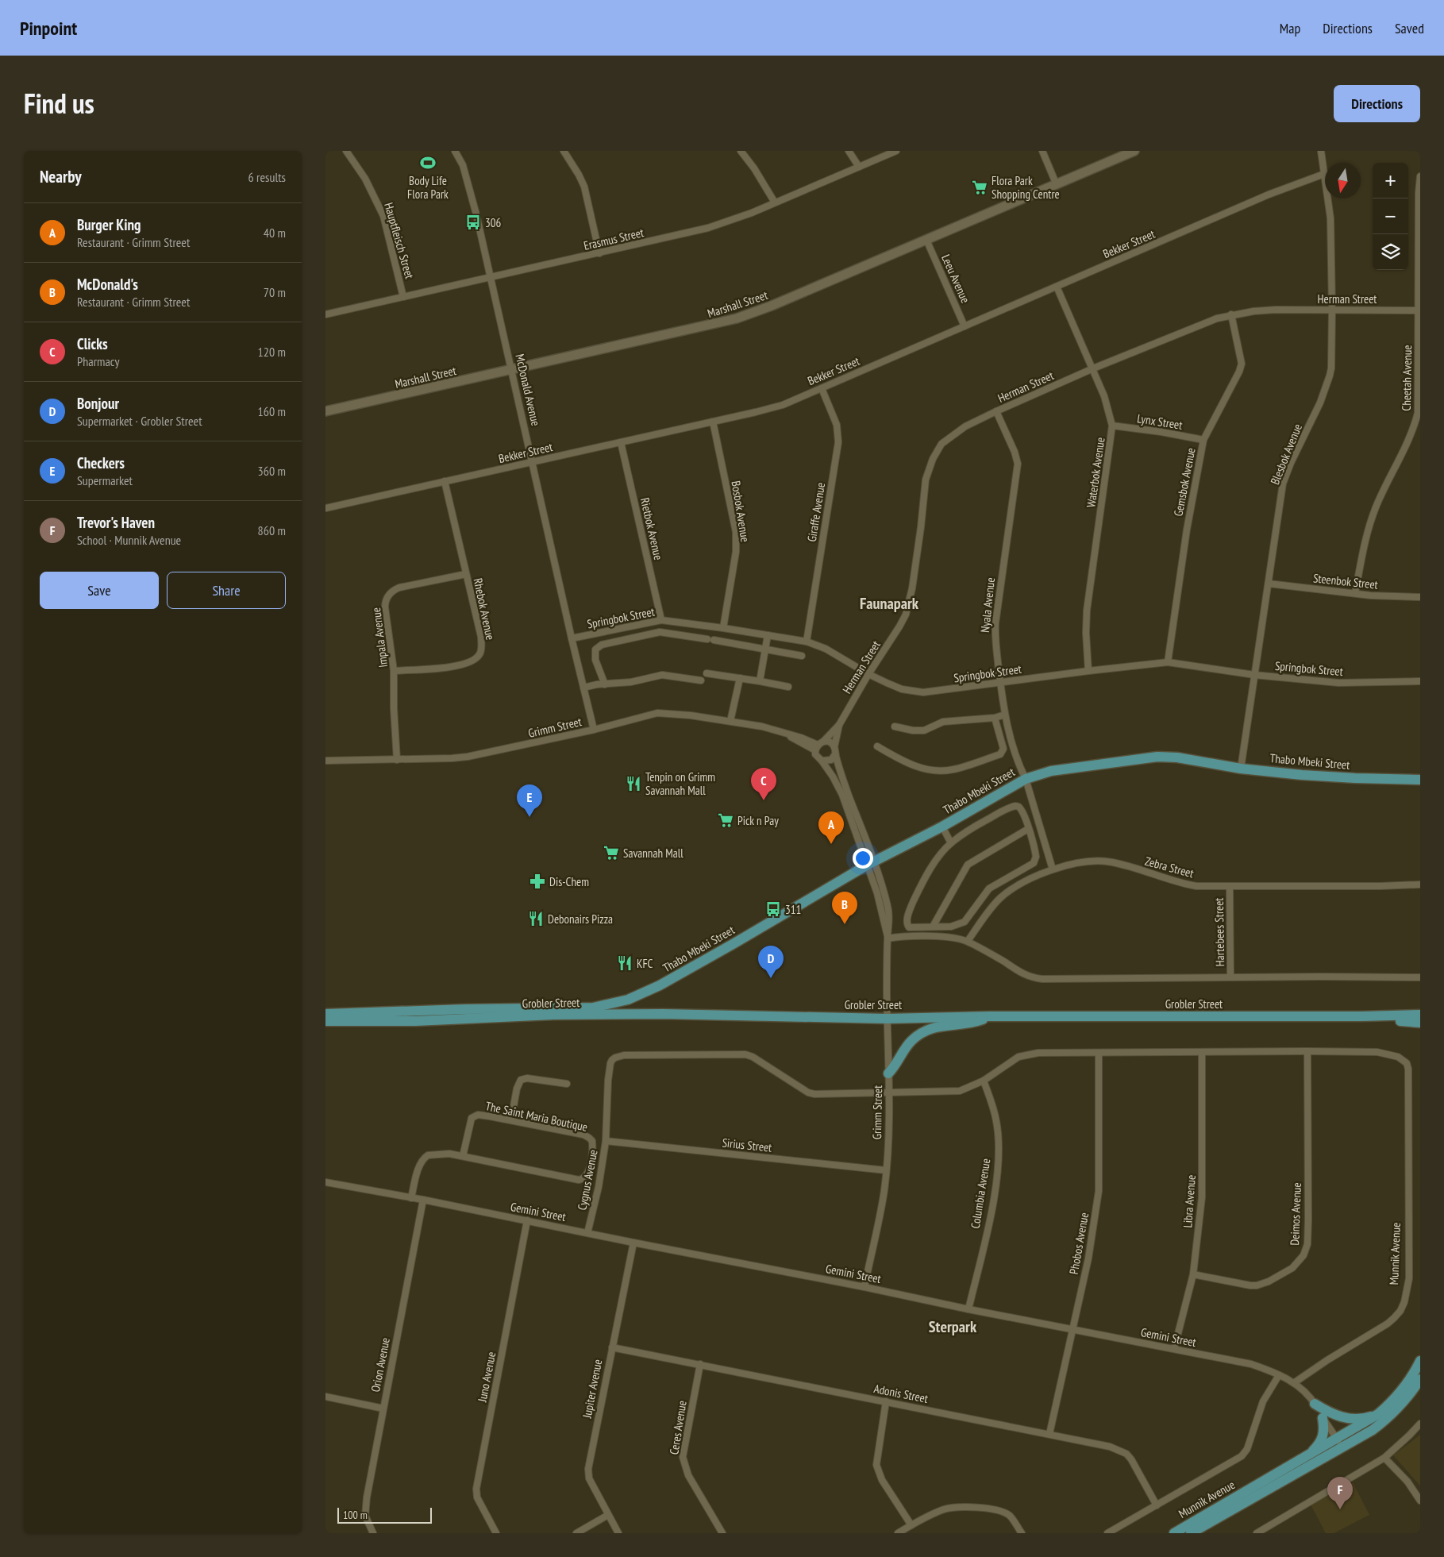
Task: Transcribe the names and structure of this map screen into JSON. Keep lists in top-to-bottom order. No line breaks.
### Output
{"streets":{"main road":["Thabo Mbeki Street","Grobler Street","Munnik Avenue"],"street":["Erasmus Street","Hauptfleisch Street","Bekker Street","Leeu Avenue","Herman Street","Marshall Street","Cheetah Avenue","McDonald Avenue","Lynx Street","Blesbok Avenue","Waterbok Avenue","Gemsbok Avenue","Bosbok Avenue","Giraffe Avenue","Rietbok Avenue","Steenbok Street","Nyala Avenue","Rhebok Avenue","Springbok Street","Impala Avenue","Grimm Street","Zebra Street","Hartebees Street","The Saint Maria Boutique","Sirius Street","Cygnus Avenue","Columbia Avenue","Libra Avenue","Gemini Street","Deimos Avenue","Phobos Avenue","Orion Avenue","Juno Avenue","Jupiter Avenue","Adonis Street","Ceres Avenue"]},"crossings":[["Erasmus Street","Hauptfleisch Street"],["Erasmus Street","McDonald Avenue"],["Bekker Street","Leeu Avenue"],["Bekker Street","McDonald Avenue"],["Bekker Street","Blesbok Avenue"],["Bekker Street","Waterbok Avenue"],["Bekker Street","Bosbok Avenue"],["Bekker Street","Giraffe Avenue"],["Bekker Street","Rietbok Avenue"],["Bekker Street","Rhebok Avenue"],["Leeu Avenue","Marshall Street"],["Herman Street","Cheetah Avenue"],["Herman Street","Blesbok Avenue"],["Herman Street","Waterbok Avenue"],["Herman Street","Gemsbok Avenue"],["Herman Street","Nyala Avenue"],["Herman Street","Springbok Street"],["Herman Street","Grimm Street"],["Marshall Street","McDonald Avenue"],["Cheetah Avenue","Steenbok Street"],["McDonald Avenue","Springbok Street"],["McDonald Avenue","Grimm Street"],["Lynx Street","Waterbok Avenue"],["Lynx Street","Gemsbok Avenue"],["Blesbok Avenue","Steenbok Street"],["Blesbok Avenue","Springbok Street"],["Blesbok Avenue","Thabo Mbeki Street"],["Waterbok Avenue","Springbok Street"],["Gemsbok Avenue","Springbok Street"],["Bosbok Avenue","Springbok Street"],["Giraffe Avenue","Springbok Street"],["Rietbok Avenue","Springbok Street"],["Nyala Avenue","Springbok Street"],["Nyala Avenue","Thabo Mbeki Street"],["Nyala Avenue","Zebra Street"],["Rhebok Avenue","Impala Avenue"],["Impala Avenue","Grimm Street"],["Grimm Street","Thabo Mbeki Street"],["Grimm Street","Grobler Street"],["Grimm Street","Sirius Street"],["Grimm Street","Cygnus Avenue"],["Grimm Street","Gemini Street"],["Thabo Mbeki Street","Grobler Street"],["Zebra Street","Hartebees Street"],["The Saint Maria Boutique","Gemini Street"],["Sirius Street","Cygnus Avenue"],["Cygnus Avenue","Gemini Street"],["Columbia Avenue","Gemini Street"],["Libra Avenue","Gemini Street"],["Libra Avenue","Deimos Avenue"],["Gemini Street","Phobos Avenue"],["Gemini Street","Munnik Avenue"],["Gemini Street","Orion Avenue"],["Gemini Street","Juno Avenue"],["Gemini Street","Jupiter Avenue"],["Deimos Avenue","Munnik Avenue"],["Phobos Avenue","Adonis Street"],["Munnik Avenue","Adonis Street"],["Jupiter Avenue","Adonis Street"],["Adonis Street","Ceres Avenue"]],"districts":["Faunapark","Sterpark"],"places":{"sports":["Body Life Flora Park"],"supermarket":["Flora Park Shopping Centre","Pick n Pay","Savannah Mall"],"bus stop":["306","311"],"restaurant":["Tenpin on Grimm Savannah Mall","Debonairs Pizza","KFC"],"pharmacy":["Dis-Chem"]},"scale_bar":"100 m","north":"bottom","page":{"header":"Pinpoint","nav":["Map","Directions","Saved"],"title":"Find us","buttons":["Directions",["Save","Share"]],"heading":["Nearby","6 results"],"map_buttons":["+","−"],"list":[{"mark":"A","name":"Burger King","note":"Restaurant · Grimm Street","value":"40 m"},{"mark":"B","name":"McDonald's","note":"Restaurant · Grimm Street","value":"70 m"},{"mark":"C","name":"Clicks","note":"Pharmacy","value":"120 m"},{"mark":"D","name":"Bonjour","note":"Supermarket · Grobler Street","value":"160 m"},{"mark":"E","name":"Checkers","note":"Supermarket","value":"360 m"},{"mark":"F","name":"Trevor's Haven","note":"School · Munnik Avenue","value":"860 m"}],"pins":["C","E","A","B","D","F"],"scale":"100 m"}}
